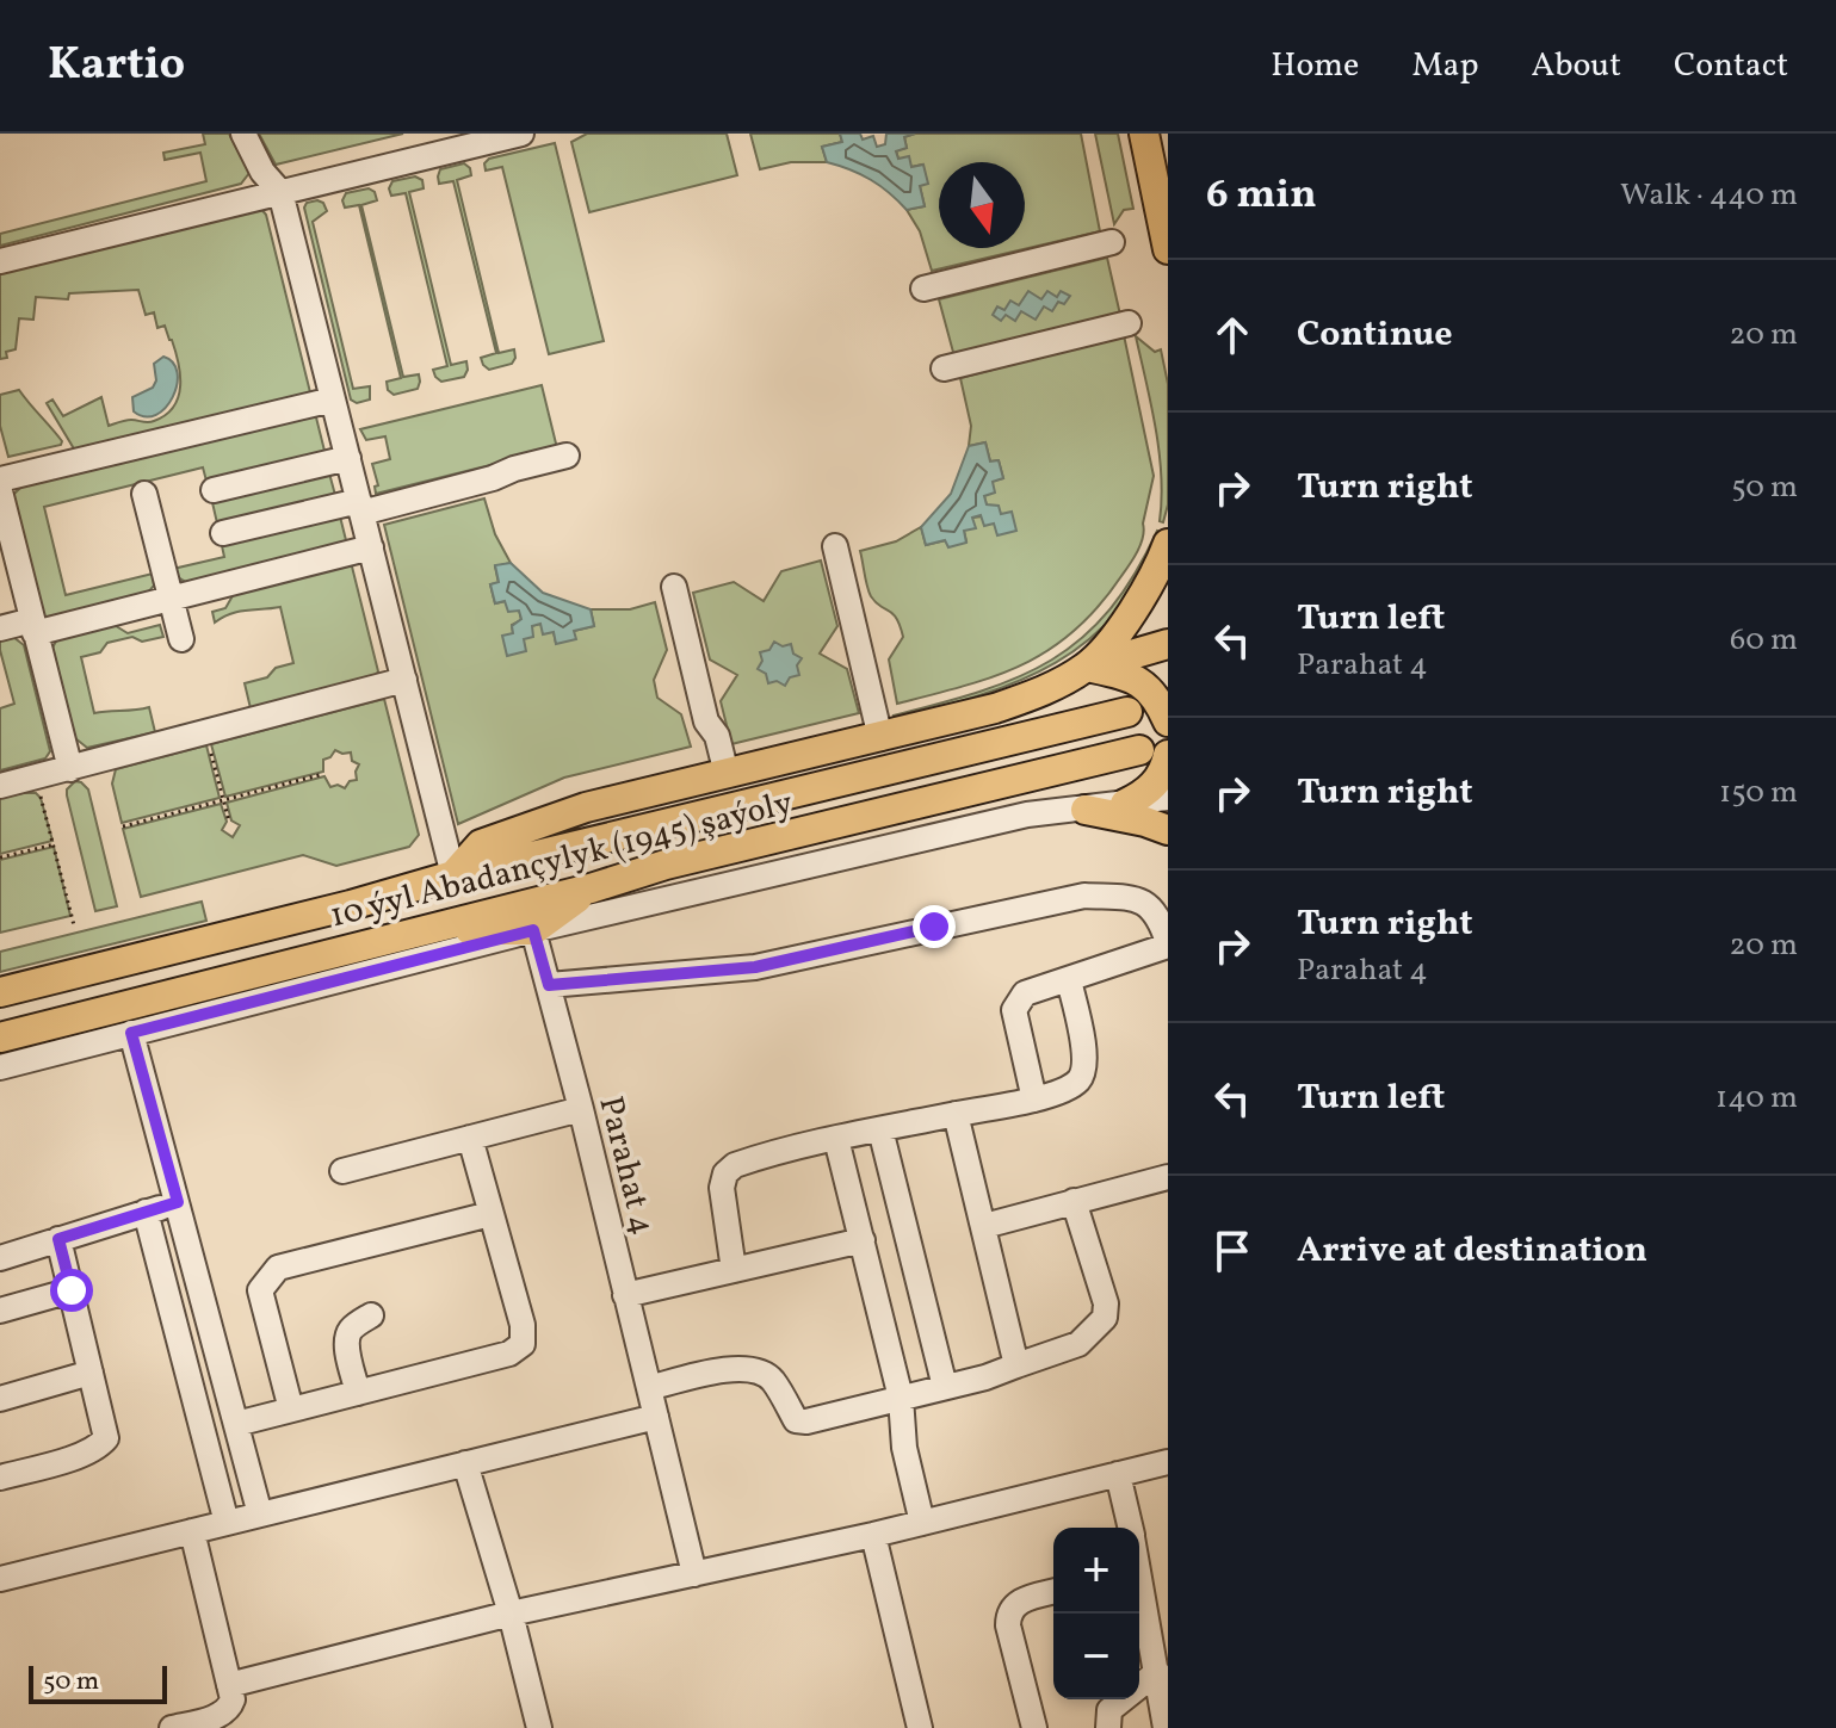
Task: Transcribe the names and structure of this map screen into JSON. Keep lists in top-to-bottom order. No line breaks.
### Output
{"streets":{"main road":["10 ýyl Abadançylyk (1945) şaýoly"],"street":["Parahat 4"]},"scale_bar":"50 m","north":"bottom","page":{"header":"Kartio","nav":["Home","Map","About","Contact"],"heading":["6 min","Walk · 440 m"],"list":[["Continue","20 m"],["Turn right","50 m"],["Turn left","Parahat 4","60 m"],["Turn right","150 m"],["Turn right","Parahat 4","20 m"],["Turn left","140 m"],"Arrive at destination"],"map_buttons":["+","−"],"scale":"50 m"}}
